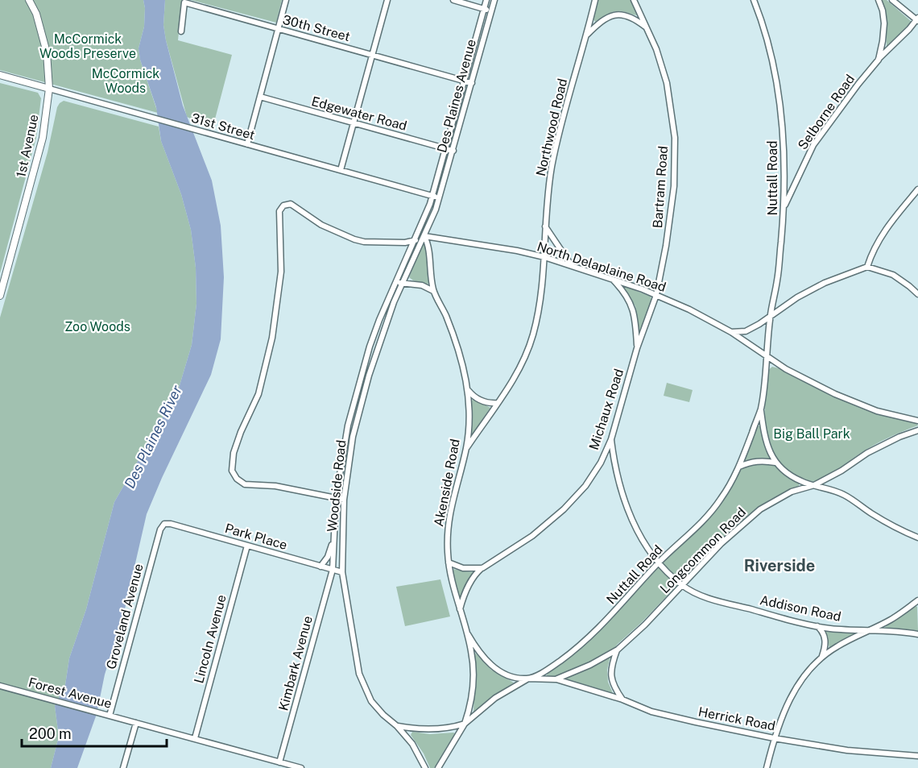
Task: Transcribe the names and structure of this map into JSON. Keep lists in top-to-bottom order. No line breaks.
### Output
{"streets":{"main road":["31st Street","1st Avenue"],"street":["30th Street","Des Plaines Avenue","Selborne Road","Edgewater Road","Northwood Road","Nuttall Road","Bartram Road","North Delaplaine Road","Michaux Road","Akenside Road","Woodside Road","Park Place","Longcommon Road","Addison Road","Groveland Avenue","Lincoln Avenue","Kimbark Avenue","Forest Avenue","Herrick Road"]},"crossings":[["30th Street","Des Plaines Avenue"],["Des Plaines Avenue","Edgewater Road"],["Des Plaines Avenue","31st Street"],["Des Plaines Avenue","Woodside Road"],["Selborne Road","Nuttall Road"],["31st Street","1st Avenue"],["31st Street","Woodside Road"],["Northwood Road","Bartram Road"],["Northwood Road","North Delaplaine Road"],["Northwood Road","Akenside Road"],["Nuttall Road","North Delaplaine Road"],["Nuttall Road","Akenside Road"],["Nuttall Road","Longcommon Road"],["Bartram Road","North Delaplaine Road"],["Bartram Road","Michaux Road"],["North Delaplaine Road","Michaux Road"],["North Delaplaine Road","Akenside Road"],["North Delaplaine Road","Woodside Road"],["Michaux Road","Akenside Road"],["Akenside Road","Woodside Road"],["Akenside Road","Longcommon Road"],["Woodside Road","Park Place"],["Woodside Road","Kimbark Avenue"],["Park Place","Groveland Avenue"],["Park Place","Lincoln Avenue"],["Park Place","Kimbark Avenue"],["Longcommon Road","Addison Road"],["Longcommon Road","Herrick Road"],["Groveland Avenue","Forest Avenue"],["Lincoln Avenue","Forest Avenue"],["Kimbark Avenue","Forest Avenue"]],"districts":["Riverside"],"water":["Des Plaines River"],"parks":["McCormick Woods Preserve","McCormick Woods","Zoo Woods","Big Ball Park"],"scale_bar":"200 m"}
